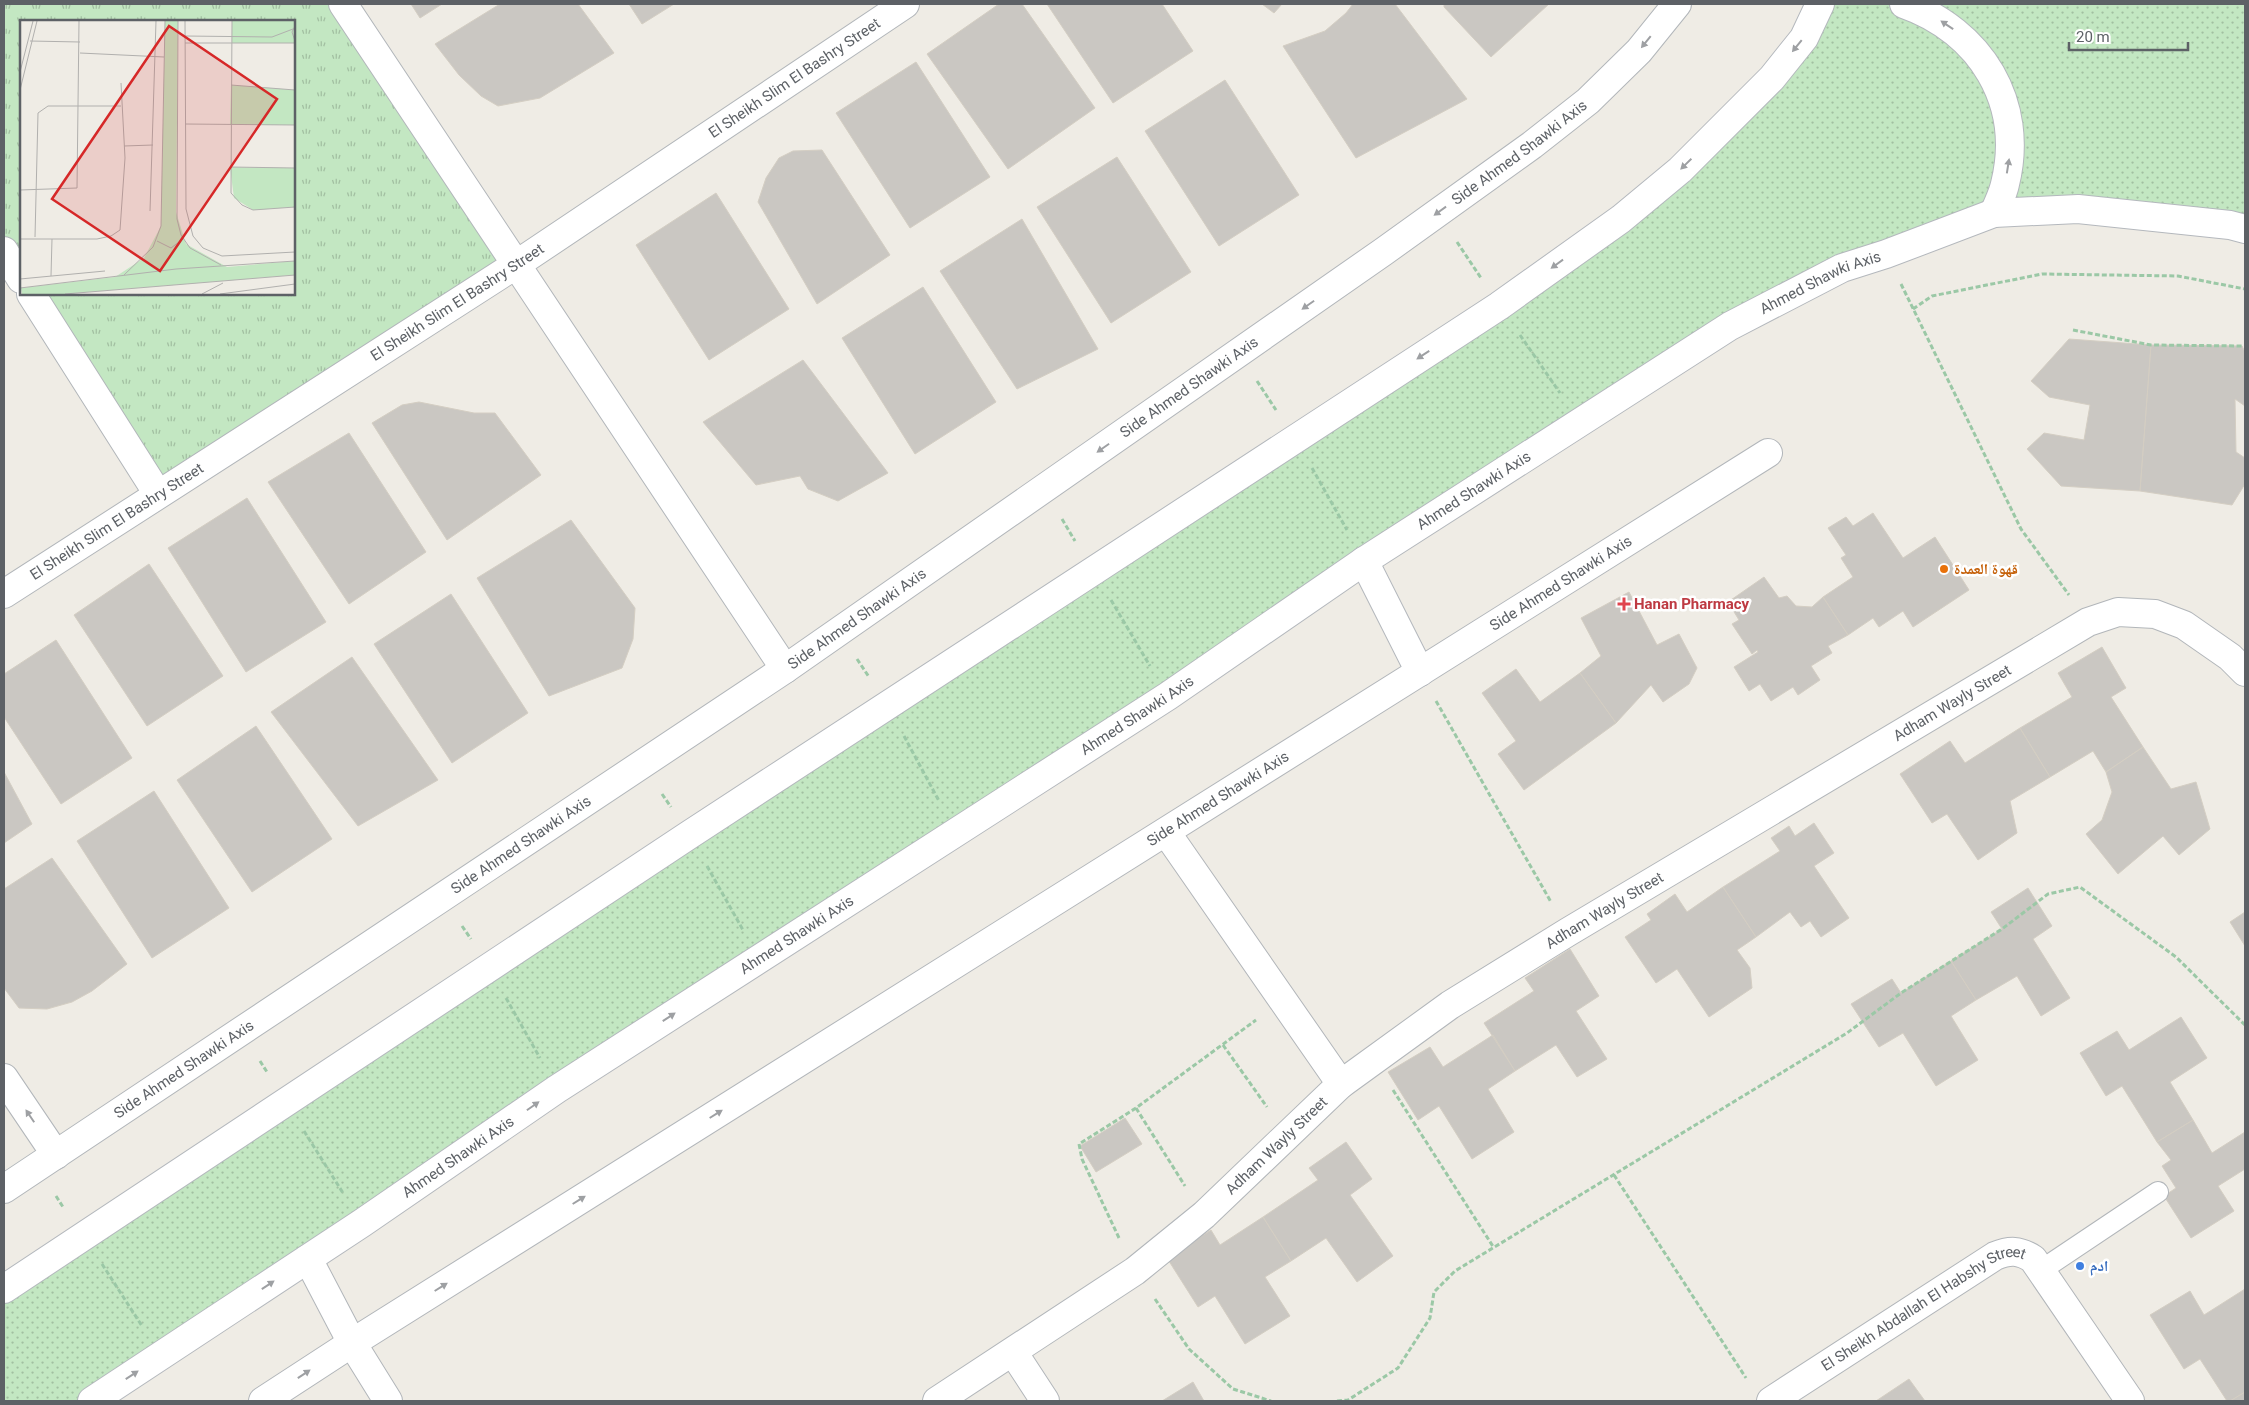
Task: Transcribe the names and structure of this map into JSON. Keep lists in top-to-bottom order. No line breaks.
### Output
{"streets":{"street":["El Sheikh Slim El Bashry Street","Side Ahmed Shawki Axis","Ahmed Shawki Axis","Adham Wayly Street","El Sheikh Abdallah El Habshy Street"]},"places":{"other":["قهوة العمدة","ادم"],"health":["Hanan Pharmacy"]},"scale_bar":"20 m"}
